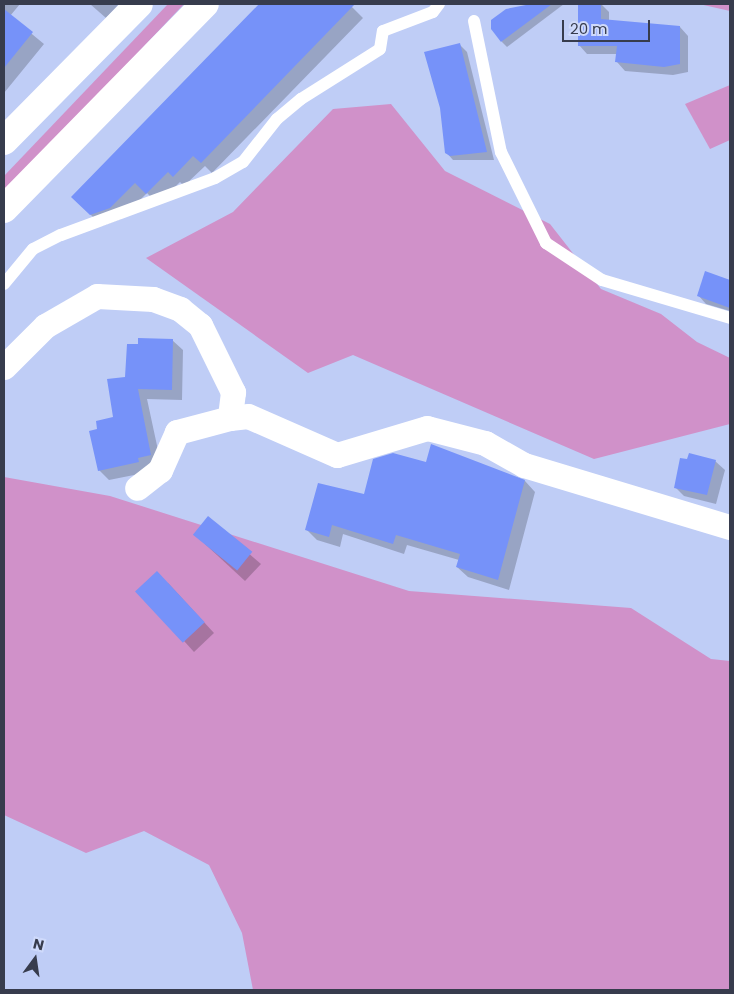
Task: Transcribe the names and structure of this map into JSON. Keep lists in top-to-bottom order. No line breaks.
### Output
{"scale_bar":"20 m","north":"top"}
